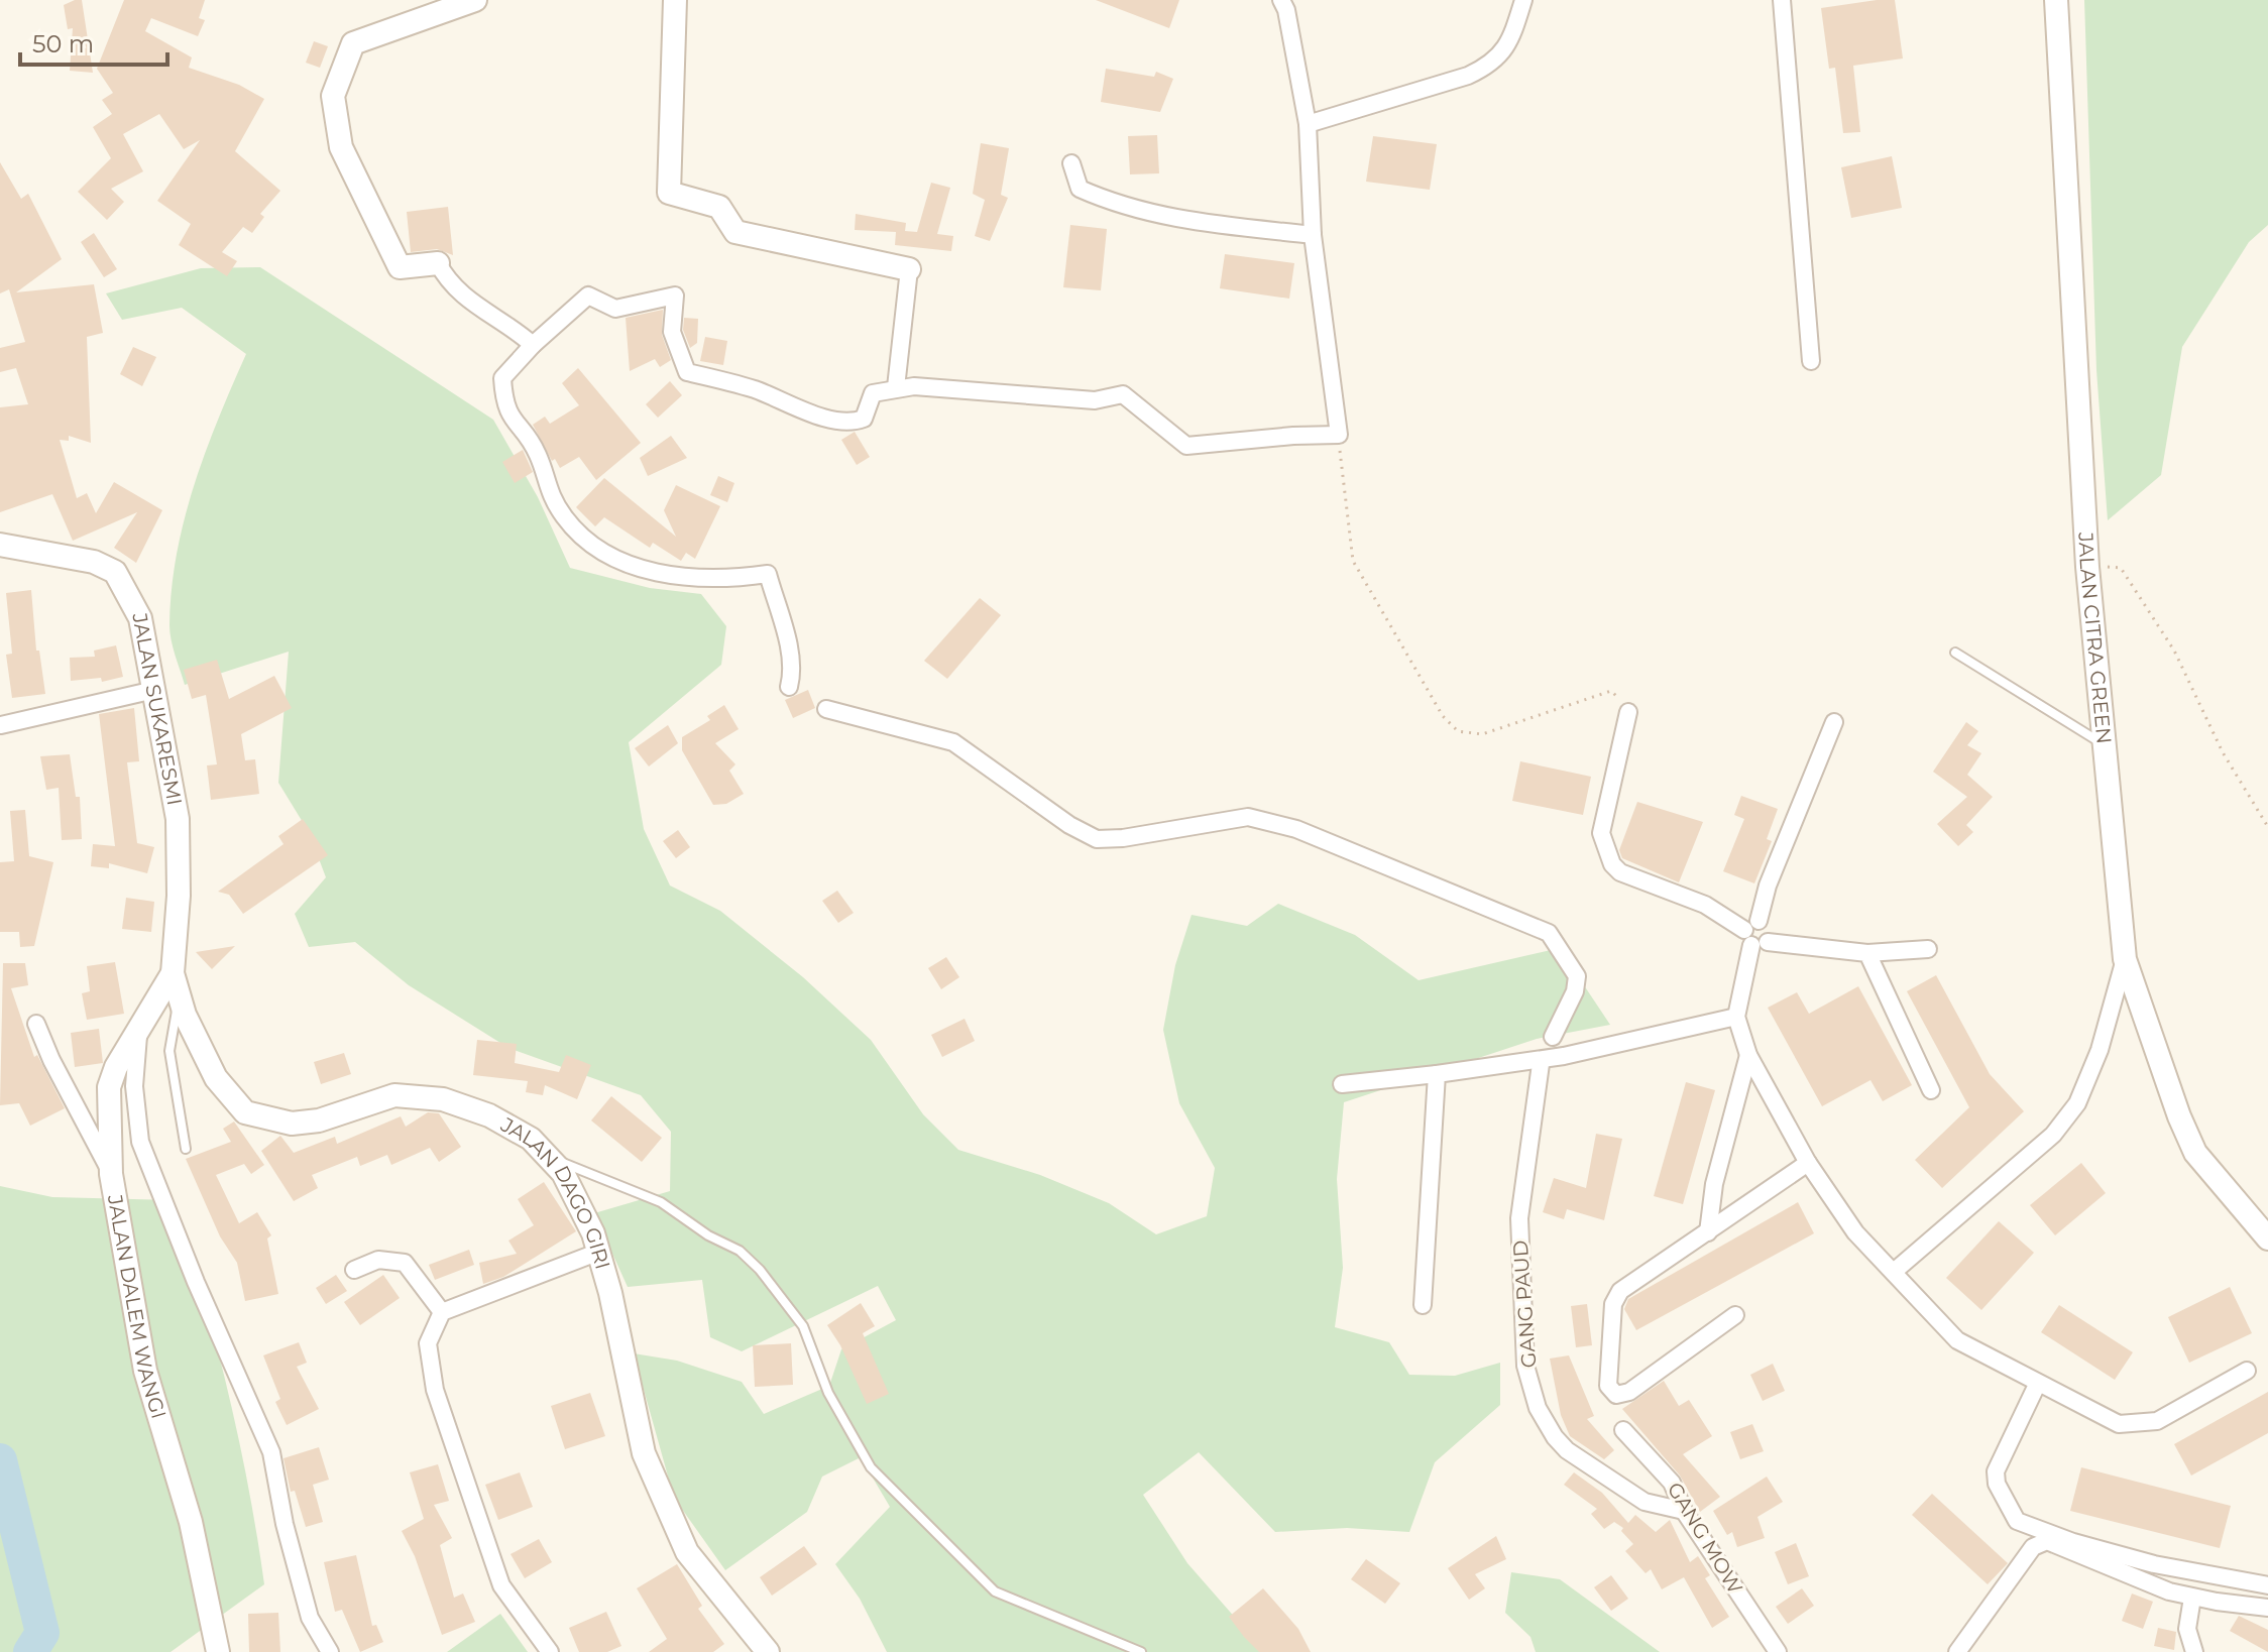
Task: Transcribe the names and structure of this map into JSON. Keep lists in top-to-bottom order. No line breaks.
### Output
{"streets":{"street":["JALAN CITRA GREEN","JALAN SUKARESMI","JALAN DAGO GIRI","GANG PAUD","JALAN DALEM WANGI","GANG MOW"]},"crossings":[["JALAN SUKARESMI","JALAN DAGO GIRI"],["JALAN SUKARESMI","JALAN DALEM WANGI"],["JALAN DAGO GIRI","JALAN DALEM WANGI"],["GANG PAUD","GANG MOW"]],"scale_bar":"50 m"}
